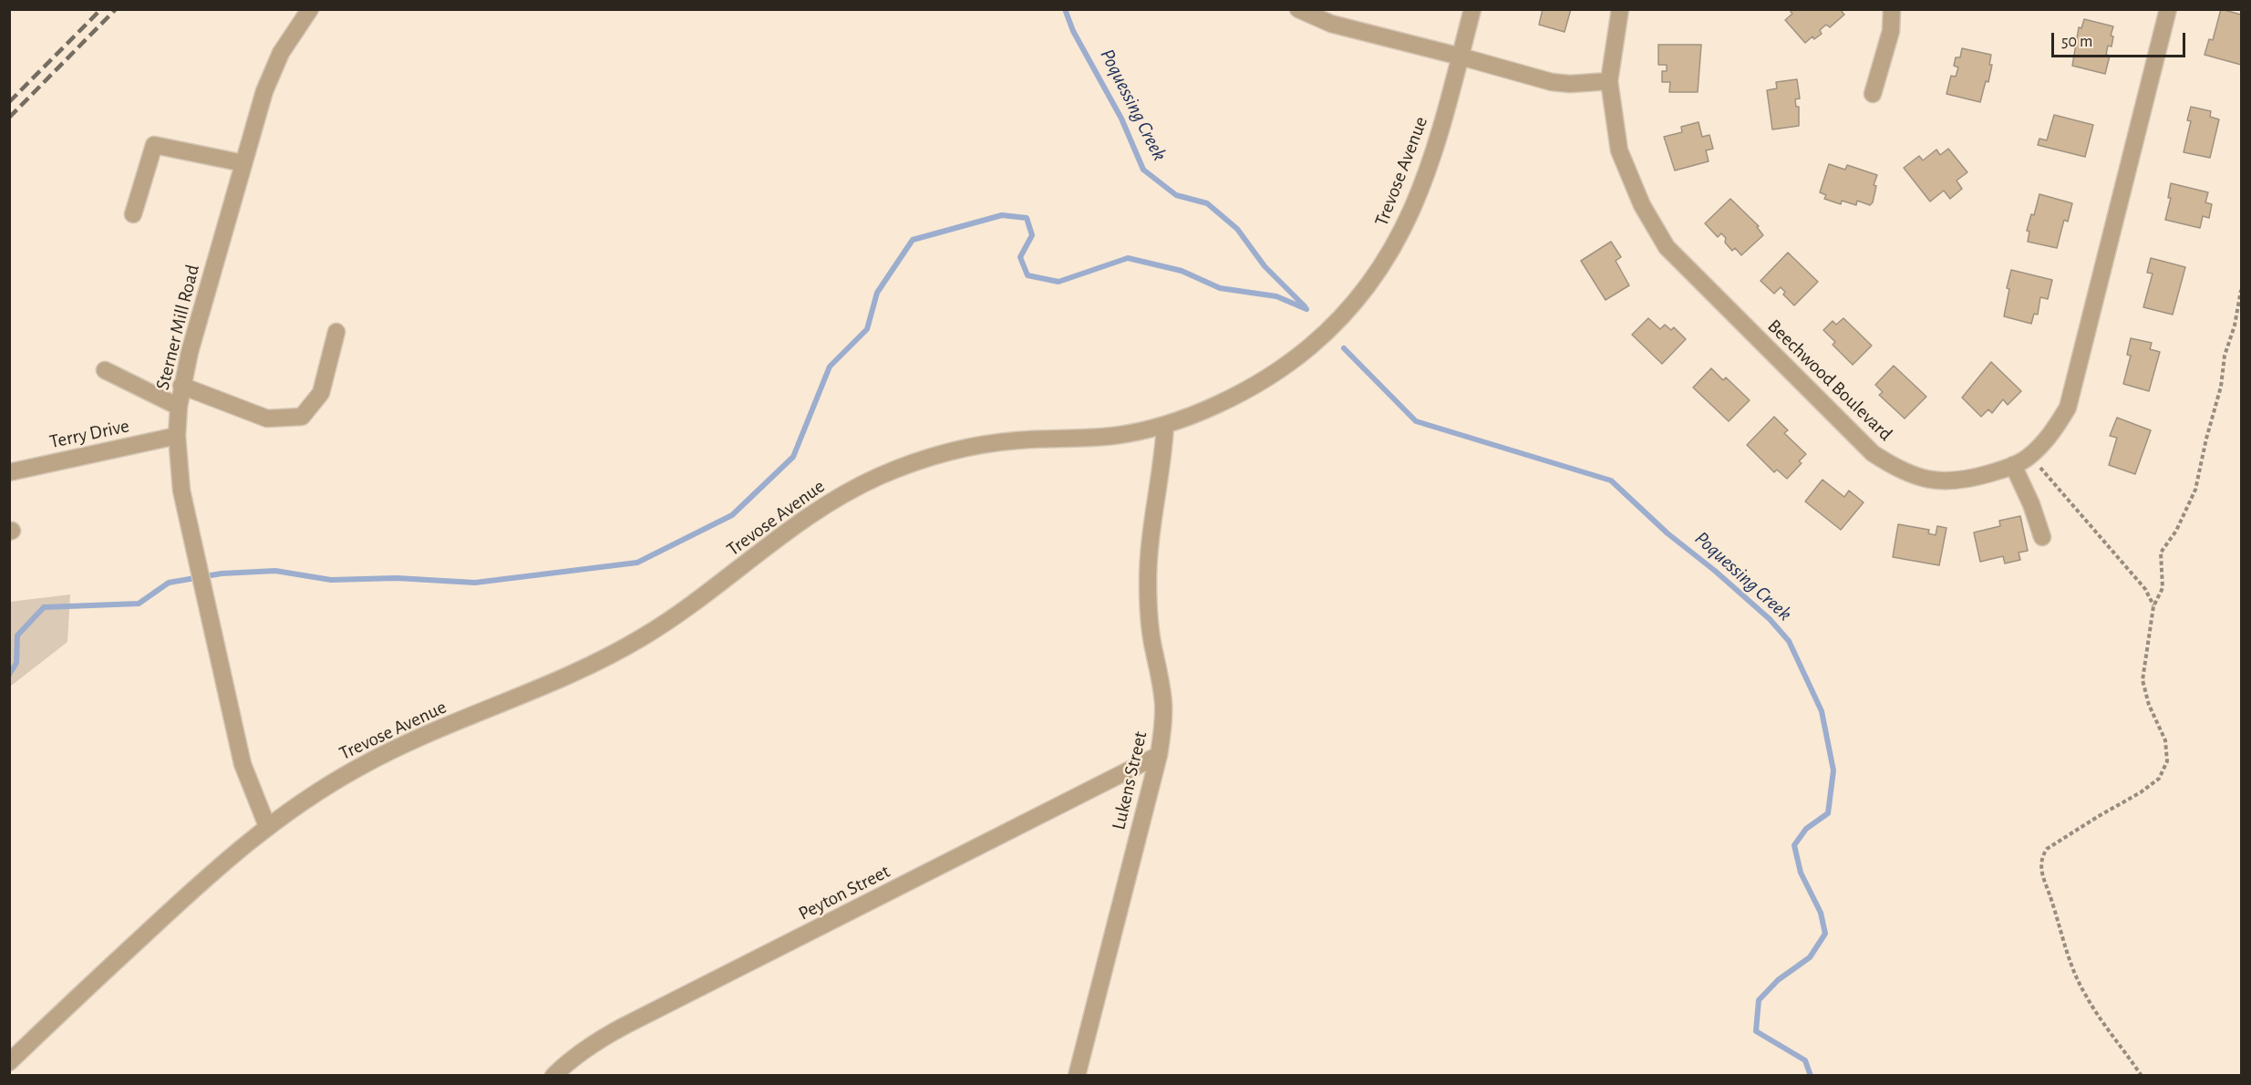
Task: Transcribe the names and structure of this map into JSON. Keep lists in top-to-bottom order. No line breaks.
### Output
{"streets":{"street":["Trevose Avenue","Sterner Mill Road","Beechwood Boulevard","Terry Drive","Lukens Street","Peyton Street"]},"crossings":[["Trevose Avenue","Sterner Mill Road"],["Trevose Avenue","Lukens Street"],["Sterner Mill Road","Terry Drive"],["Lukens Street","Peyton Street"]],"water":["Poquessing Creek"],"scale_bar":"50 m"}
